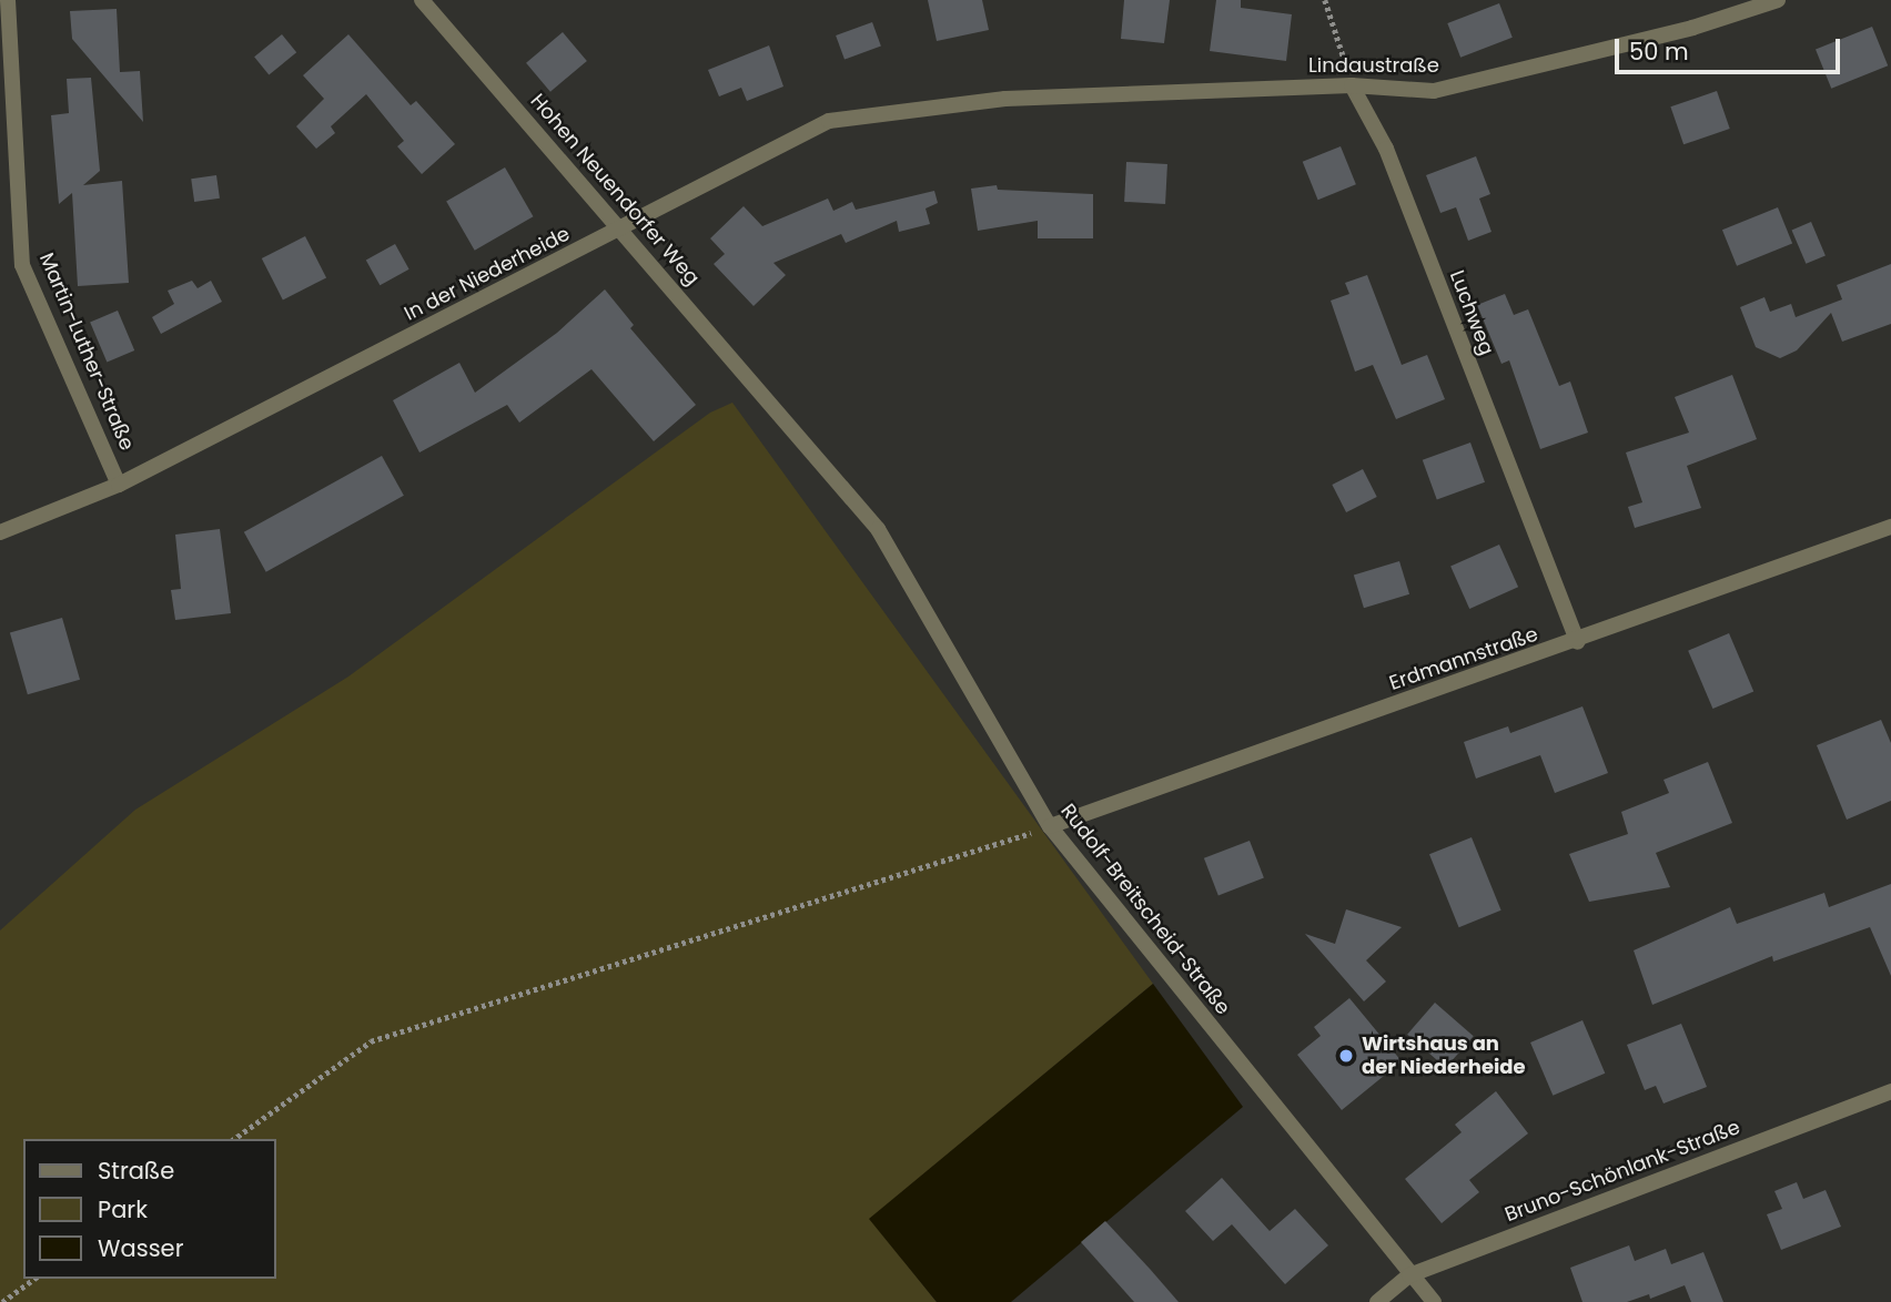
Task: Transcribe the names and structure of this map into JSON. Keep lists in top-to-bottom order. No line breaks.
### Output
{"streets":{"street":["Lindaustraße","Hohen Neuendorfer Weg","In der Niederheide","Luchweg","Martin-Luther-Straße","Erdmannstraße","Rudolf-Breitscheid-Straße","Bruno-Schönlank-Straße"]},"crossings":[["Lindaustraße","In der Niederheide"],["Lindaustraße","Luchweg"],["Hohen Neuendorfer Weg","In der Niederheide"],["Hohen Neuendorfer Weg","Rudolf-Breitscheid-Straße"],["In der Niederheide","Martin-Luther-Straße"],["Luchweg","Erdmannstraße"],["Erdmannstraße","Rudolf-Breitscheid-Straße"],["Rudolf-Breitscheid-Straße","Bruno-Schönlank-Straße"]],"places":["Wirtshaus an der Niederheide"],"legend":["Straße","Park","Wasser"],"scale_bar":"50 m"}
